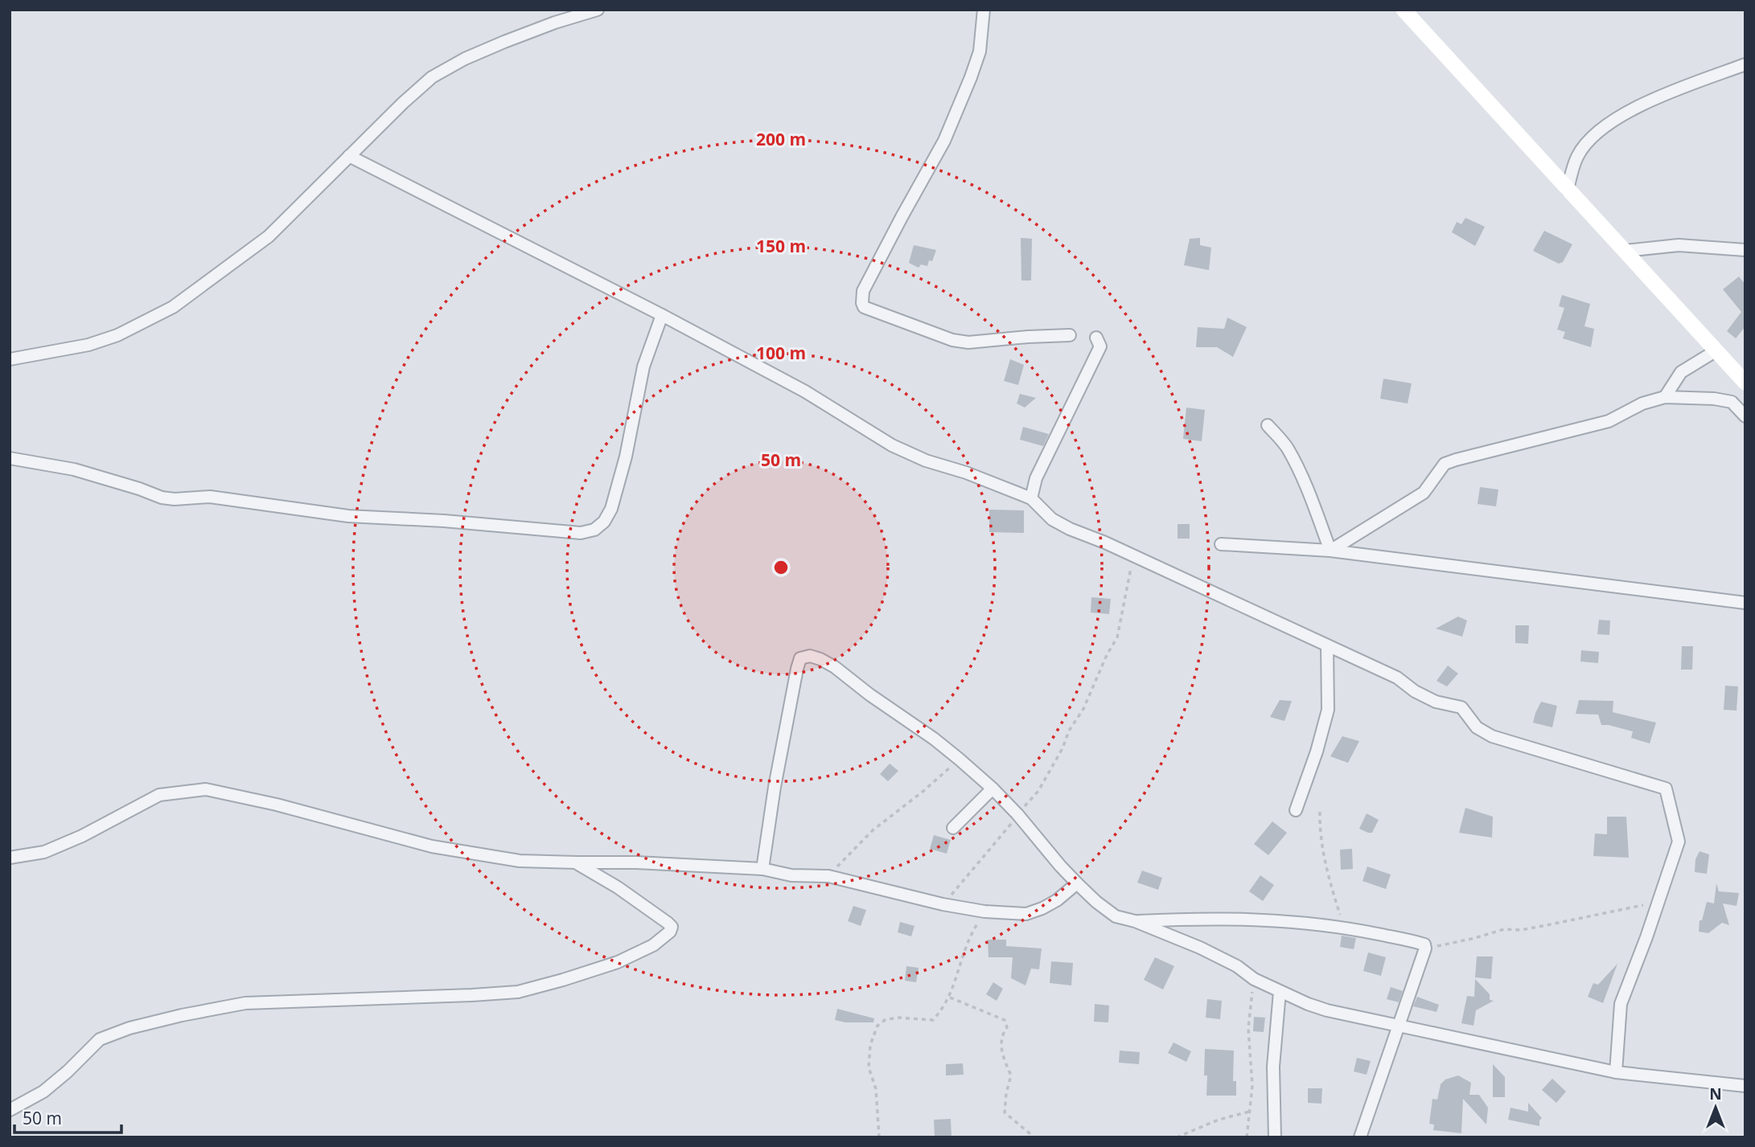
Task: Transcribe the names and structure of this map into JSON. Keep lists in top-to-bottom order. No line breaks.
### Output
{"scale_bar":"50 m","north":"top","rings":["200 m","150 m","100 m","50 m"]}
